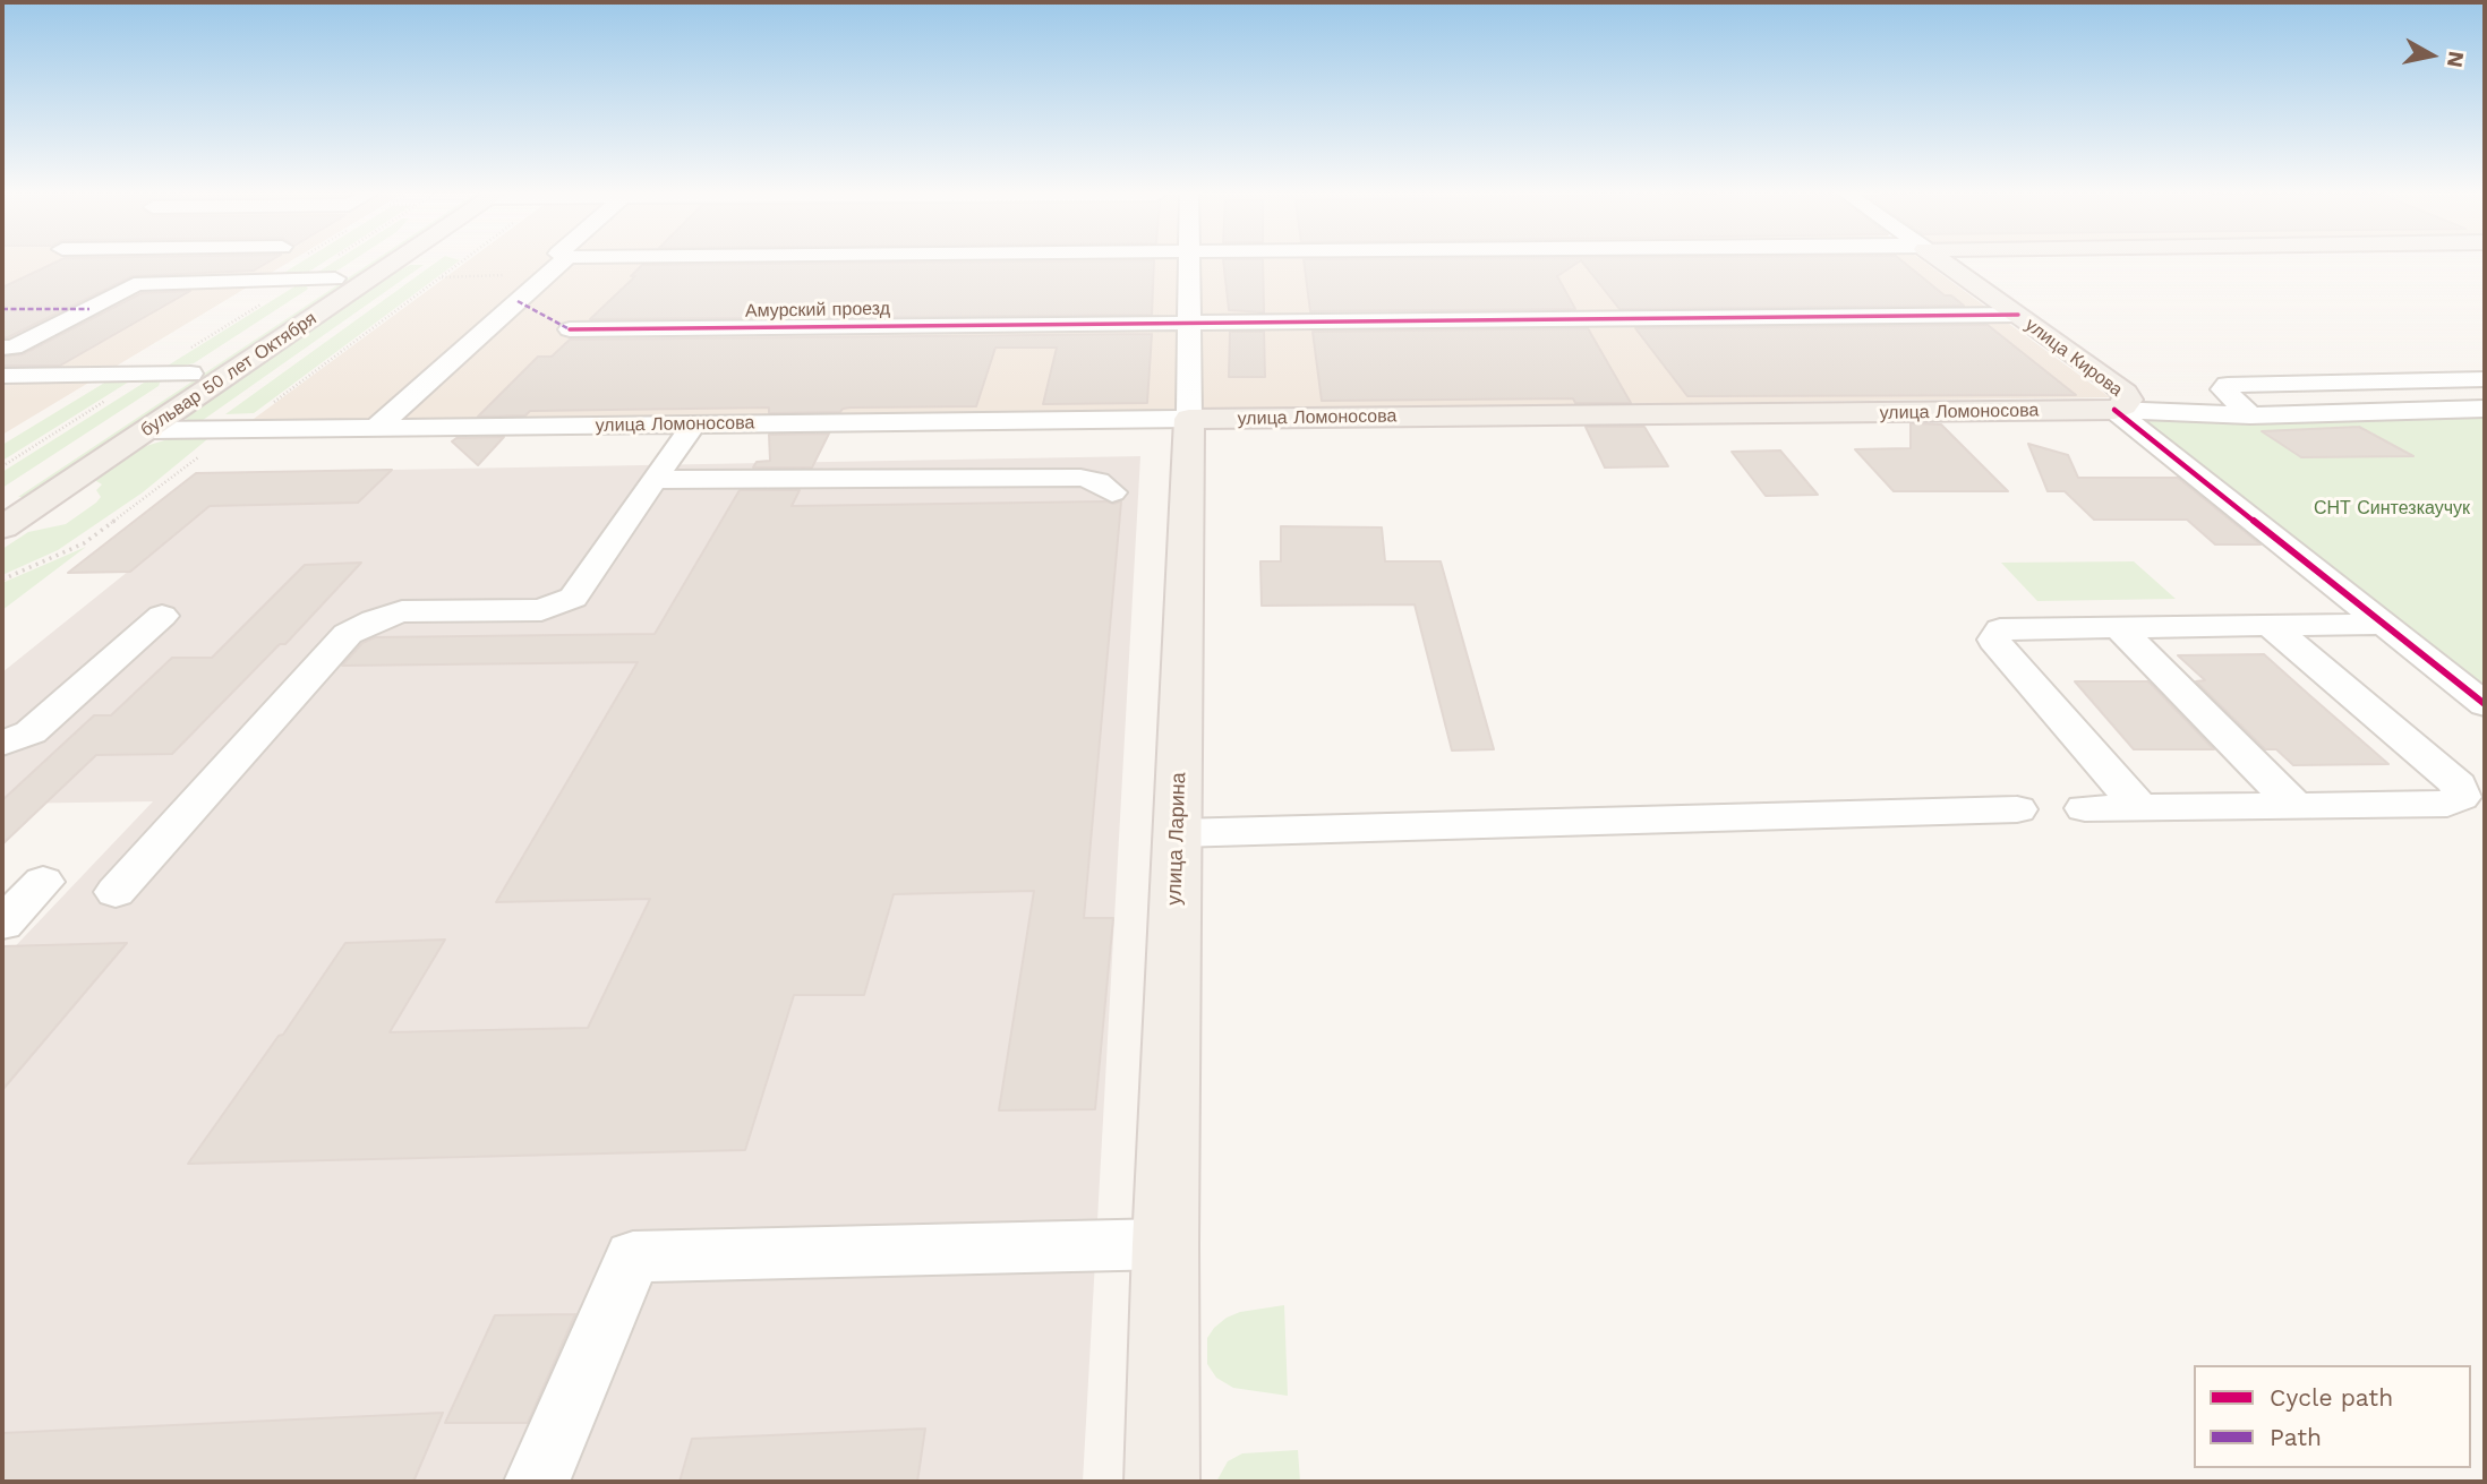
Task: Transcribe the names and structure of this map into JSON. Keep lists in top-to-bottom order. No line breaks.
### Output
{"streets":{"main road":["улица Кирова","бульвар 50 лет Октября","улица Ломоносова","улица Ларина"],"street":["Амурский проезд"]},"crossings":[["Амурский проезд","улица Кирова"],["Амурский проезд","улица Ларина"],["улица Кирова","улица Ломоносова"],["бульвар 50 лет Октября","улица Ломоносова"],["улица Ломоносова","улица Ларина"]],"parks":["СНТ Синтезкаучук"],"legend":["Cycle path","Path"],"north":"right"}
